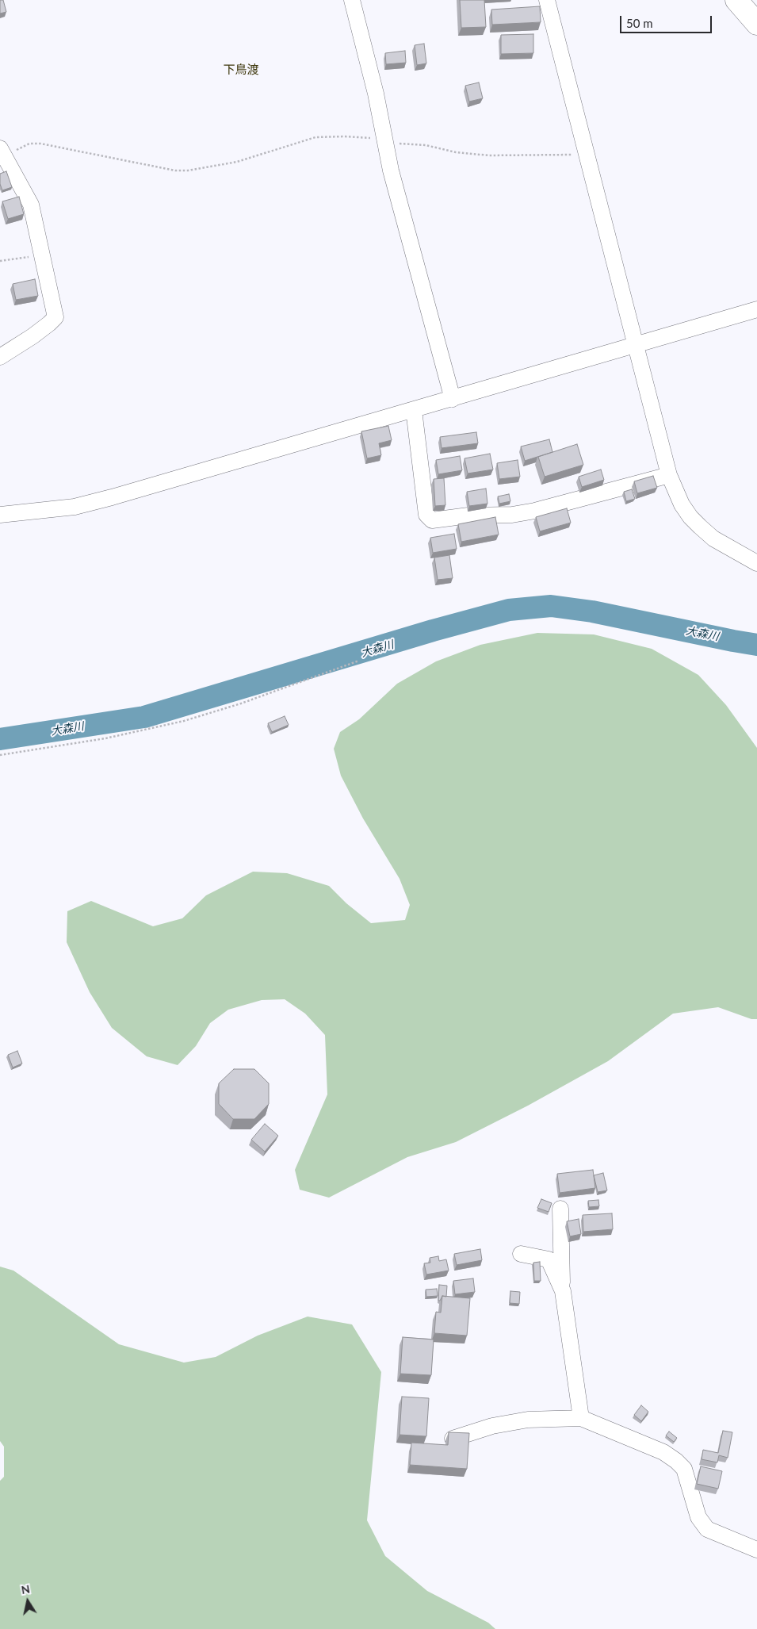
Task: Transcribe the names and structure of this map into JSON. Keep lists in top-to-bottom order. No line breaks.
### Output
{"districts":["下鳥渡"],"water":["大森川"],"scale_bar":"50 m","north":"top"}
